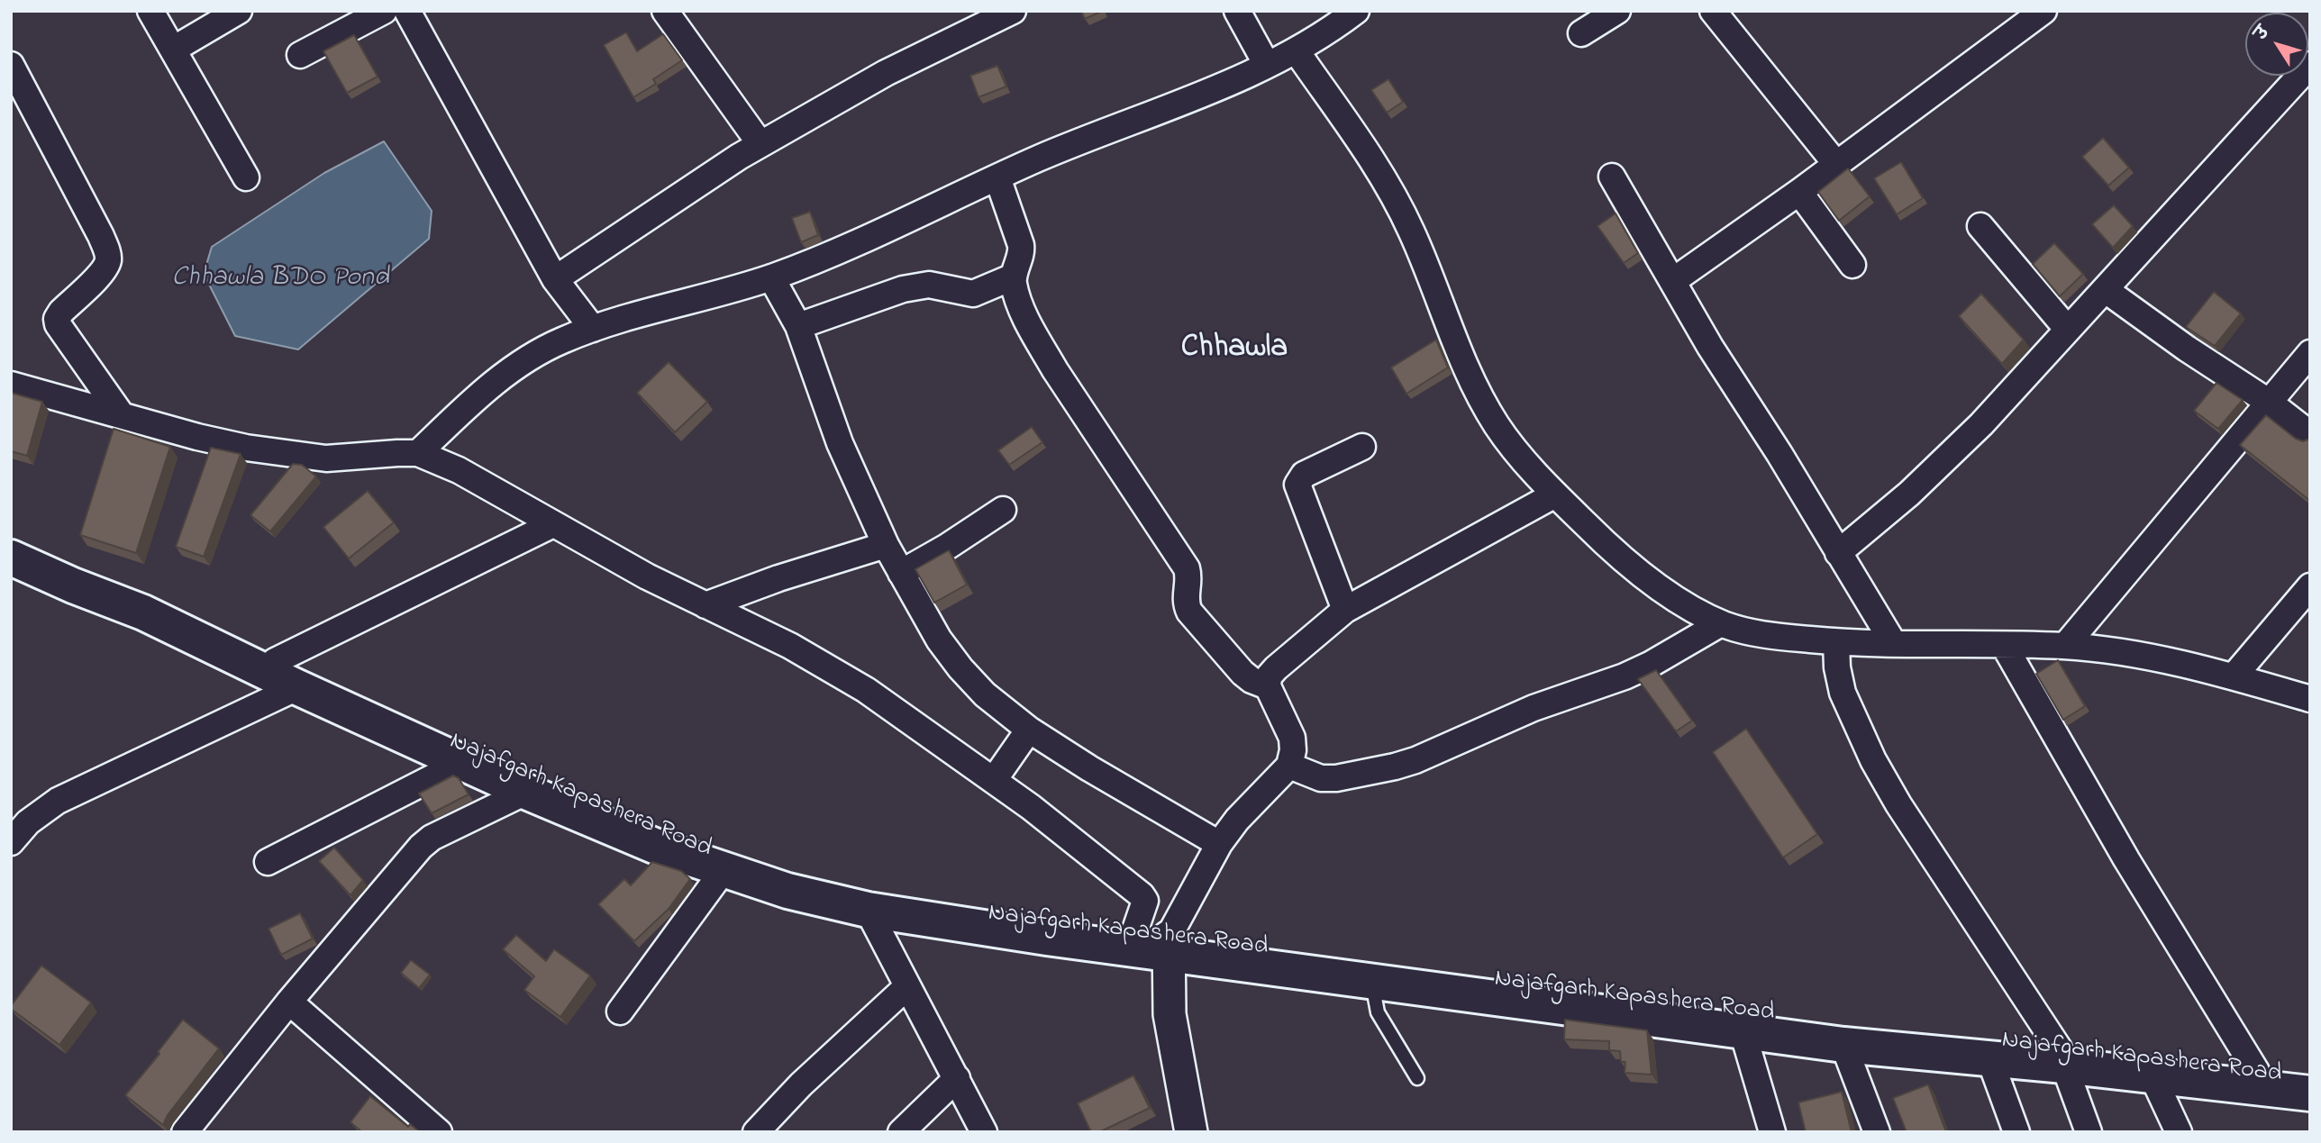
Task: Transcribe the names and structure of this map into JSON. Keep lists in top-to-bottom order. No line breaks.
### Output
{"streets":{"main road":["Najafgarh Kapashera Road"]},"districts":["Chhawla"],"water":["Chhawla BDO Pond"],"north":"top left"}
